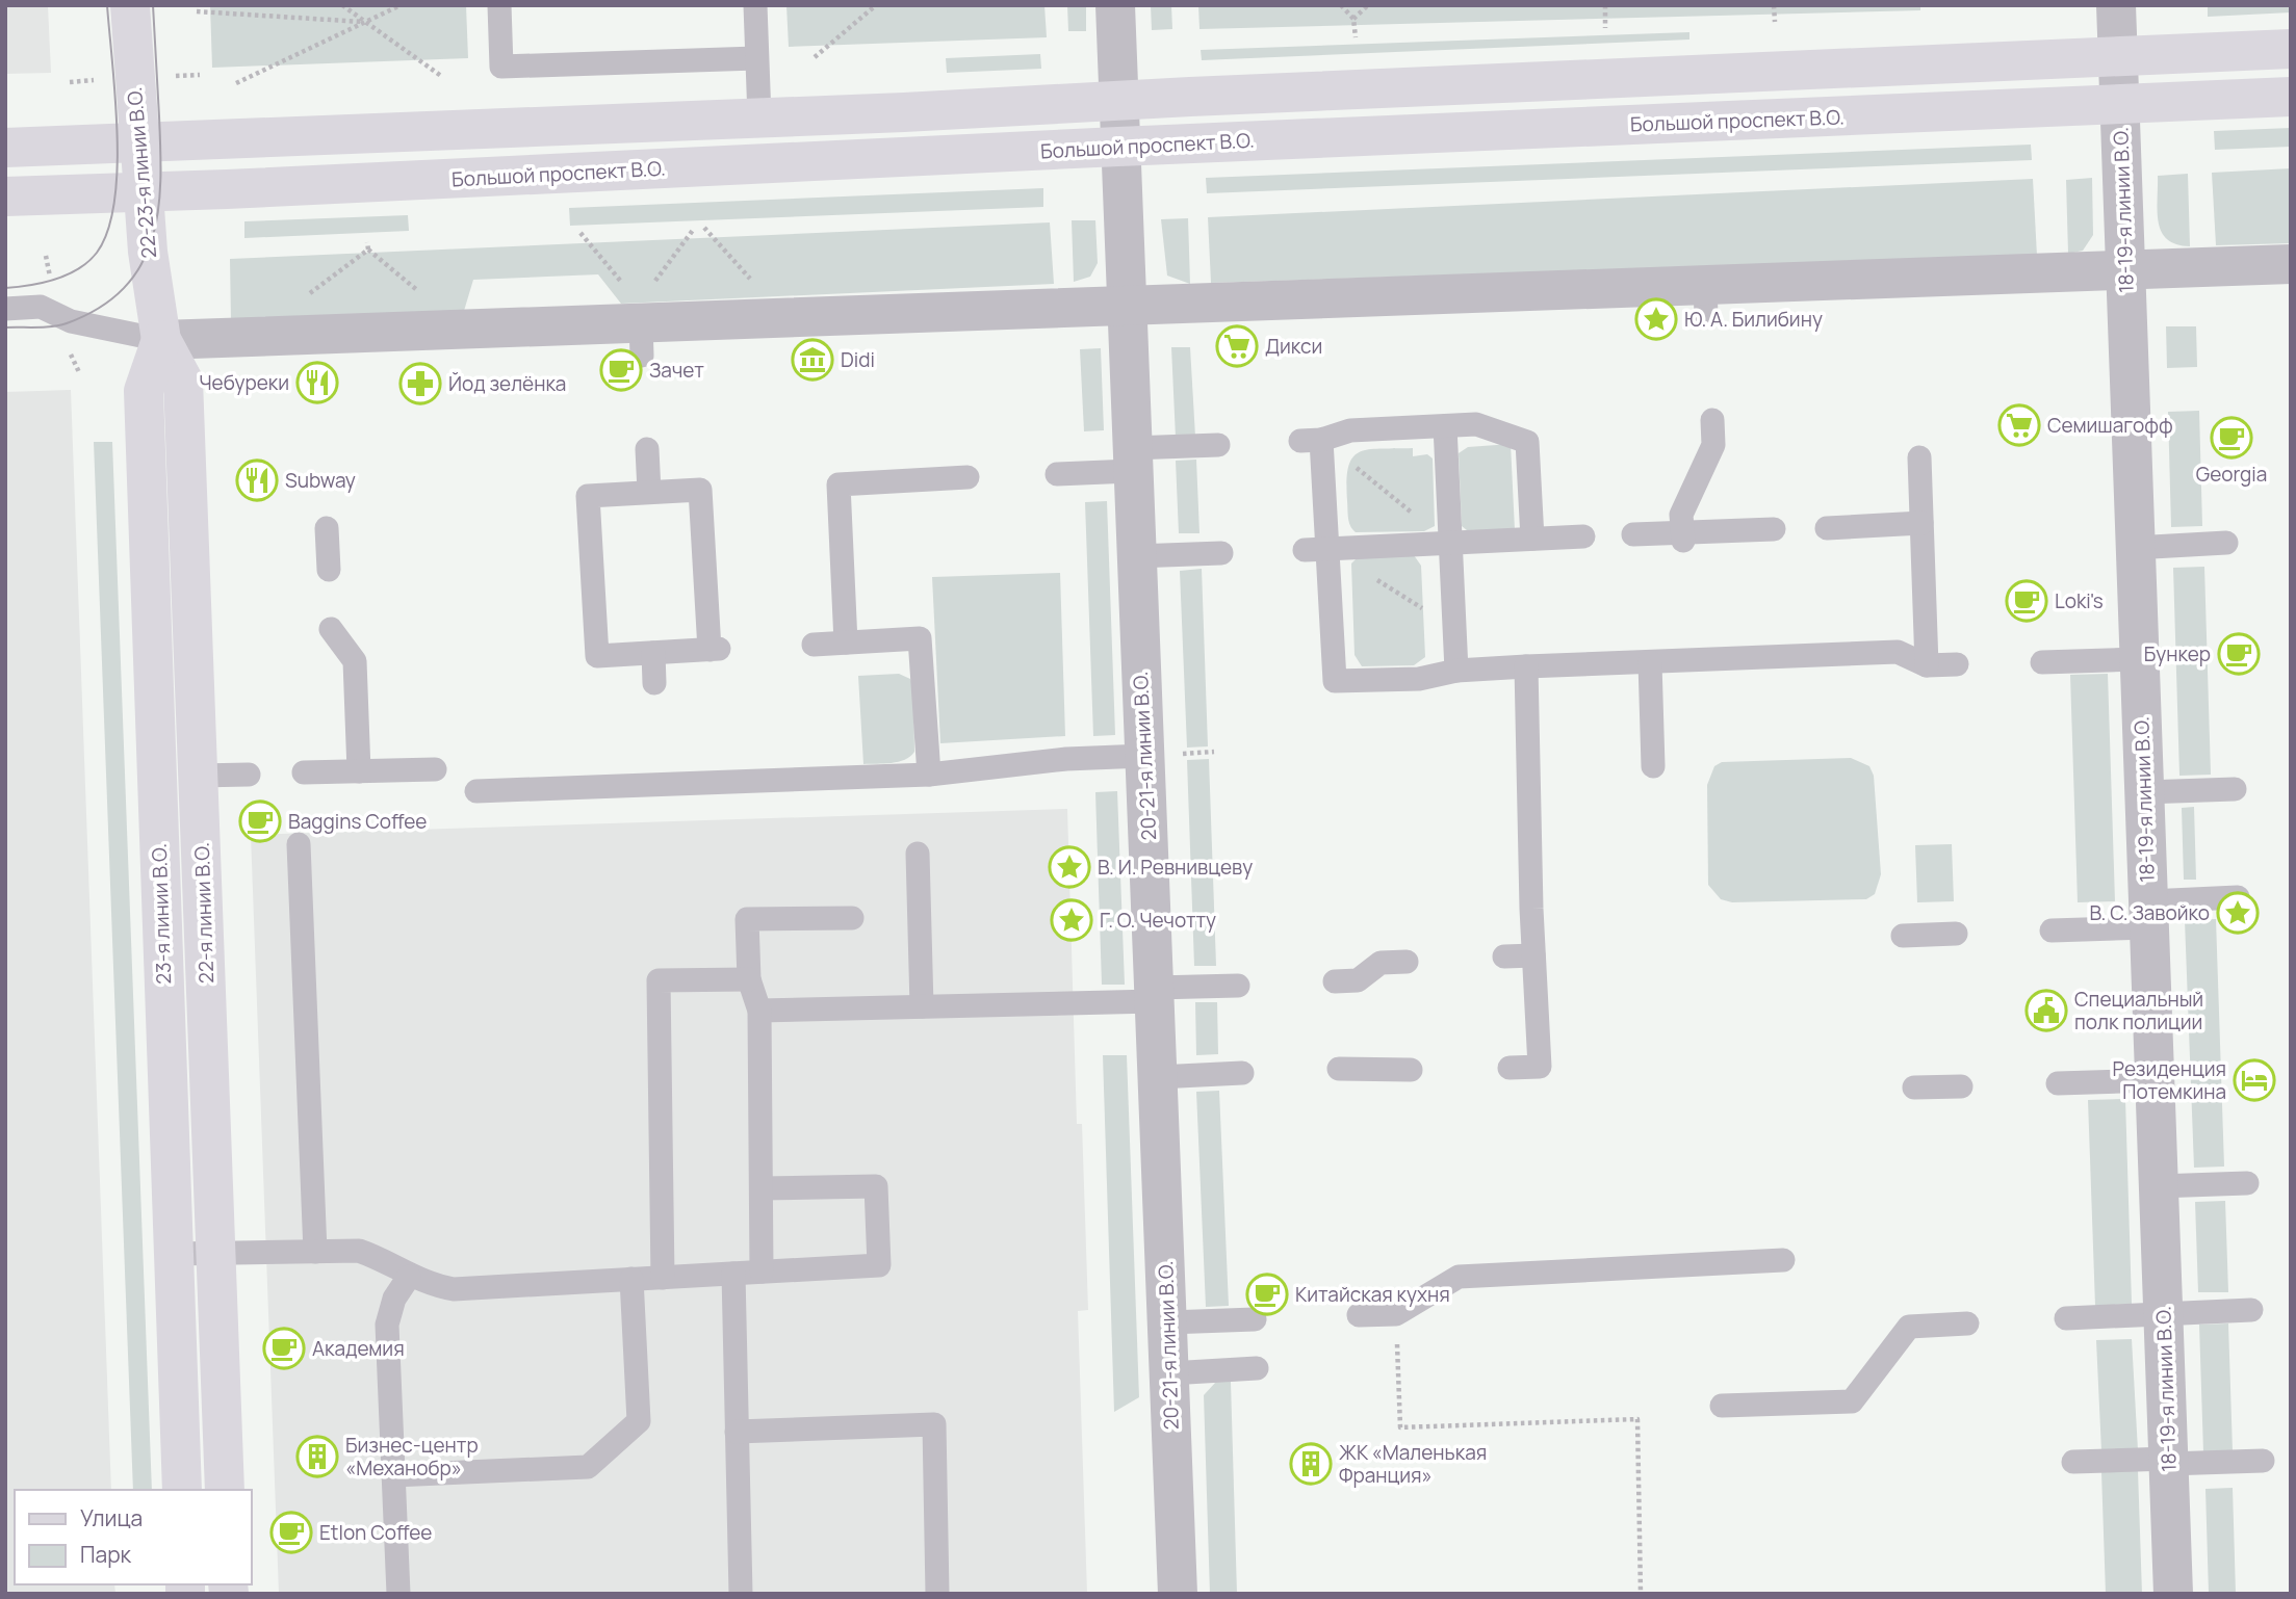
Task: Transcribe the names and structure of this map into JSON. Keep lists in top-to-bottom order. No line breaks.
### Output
{"streets":{"main road":["Большой проспект В.О.","22-23-я линии В.О.","22-я линии В.О.","23-я линии В.О."],"street":["18-19-я линии В.О.","20-21-я линии В.О."]},"crossings":[["Большой проспект В.О.","22-23-я линии В.О."],["Большой проспект В.О.","18-19-я линии В.О."],["Большой проспект В.О.","20-21-я линии В.О."],["22-23-я линии В.О.","22-я линии В.О."],["22-23-я линии В.О.","23-я линии В.О."],["22-я линии В.О.","23-я линии В.О."]],"places":{"place":["Ю. А. Билибину","В. И. Ревнивцеву","В. С. Завойко","Г. О. Чечотту"],"supermarket":["Дикси","Семишагофф"],"museum":["Didi"],"cafe":["Зачет","Georgia","Loki's","Бункер","Baggins Coffee","Китайская кухня","Академия","Etlon Coffee"],"restaurant":["Чебуреки","Subway"],"pharmacy":["Йод зелёнка"],"public building":["Специальный полк полиции"],"hotel":["Резиденция Потемкина"],"building":["Бизнес-центр «Механобр»","ЖК «Маленькая Франция»"]},"legend":["Улица","Парк"]}
